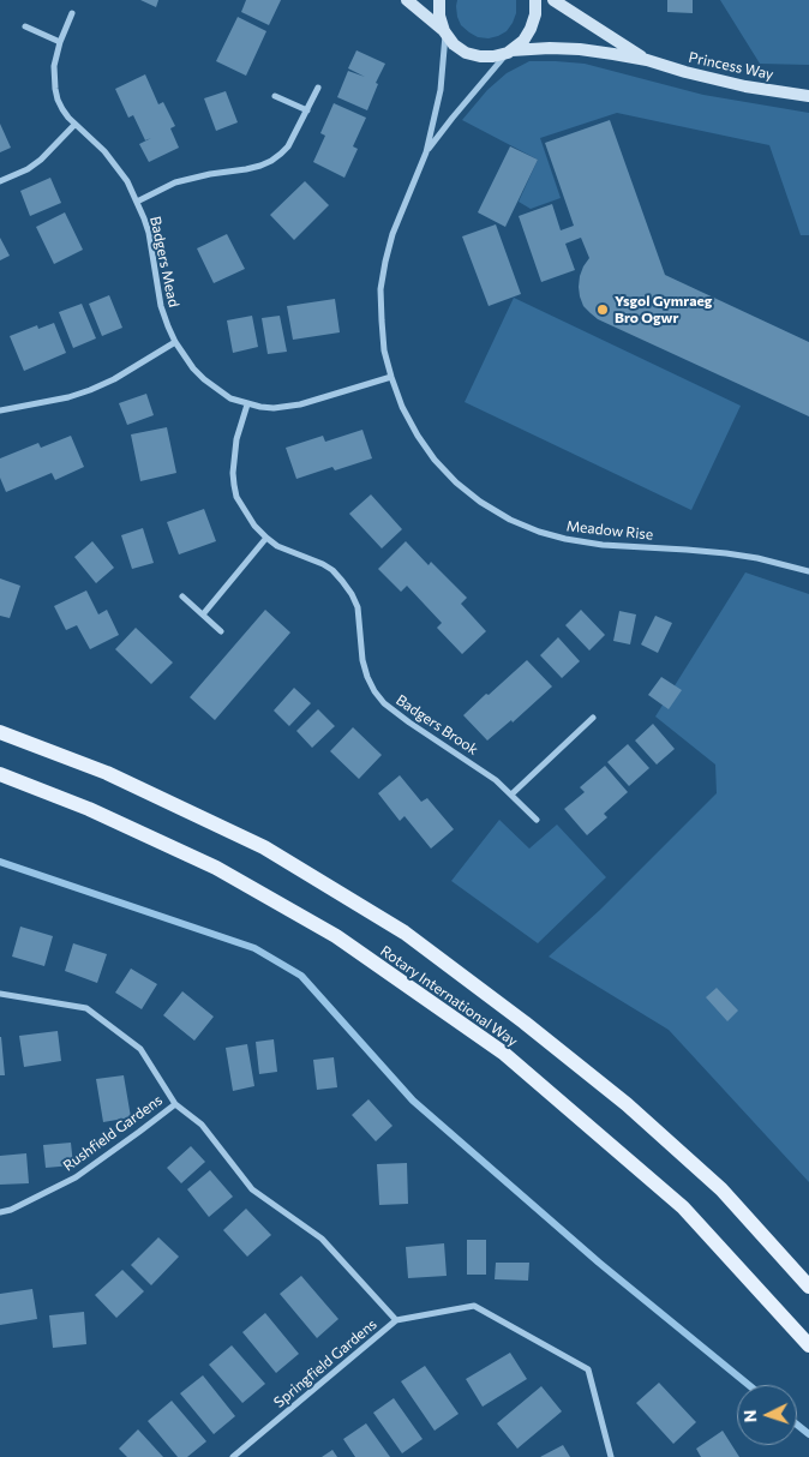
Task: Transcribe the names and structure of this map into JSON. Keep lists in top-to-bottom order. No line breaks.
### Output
{"streets":{"main road":["Rotary International Way"],"street":["Princess Way","Badgers Mead","Meadow Rise","Badgers Brook","Rushfield Gardens","Springfield Gardens"]},"crossings":[["Princess Way","Meadow Rise"],["Badgers Mead","Meadow Rise"],["Badgers Mead","Badgers Brook"],["Rushfield Gardens","Springfield Gardens"]],"places":["Ysgol Gymraeg Bro Ogwr"],"north":"left"}
